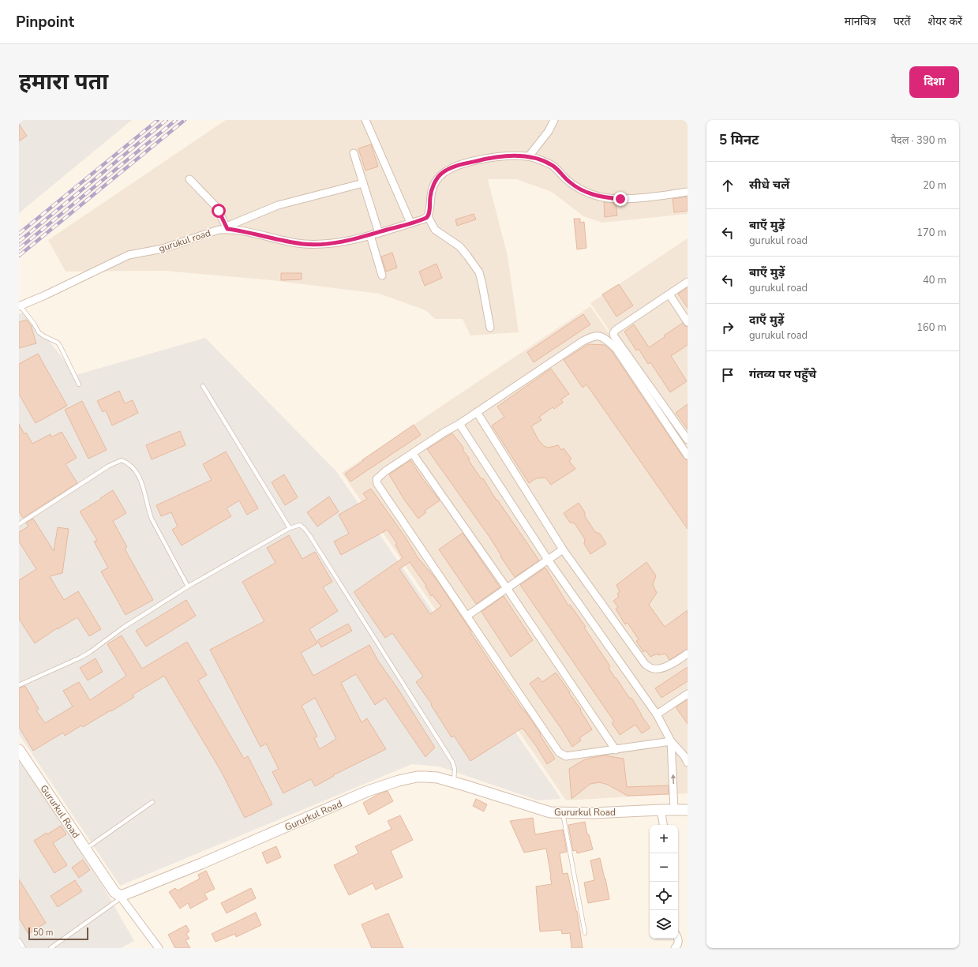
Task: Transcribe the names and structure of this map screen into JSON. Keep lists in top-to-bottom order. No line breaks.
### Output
{"streets":{"street":["gurukul road","Gururkul Road"]},"scale_bar":"50 m","page":{"header":"Pinpoint","nav":["मानचित्र","परतें","शेयर करें"],"buttons":"दिशा","title":"हमारा पता","heading":["5 मिनट","पैदल · 390 m"],"list":[["सीधे चलें","20 m"],["बाएँ मुड़ें","gurukul road","170 m"],["बाएँ मुड़ें","gurukul road","40 m"],["दाएँ मुड़ें","gurukul road","160 m"],"गंतव्य पर पहुँचे"],"map_buttons":["+","−"],"scale":"50 m"}}
